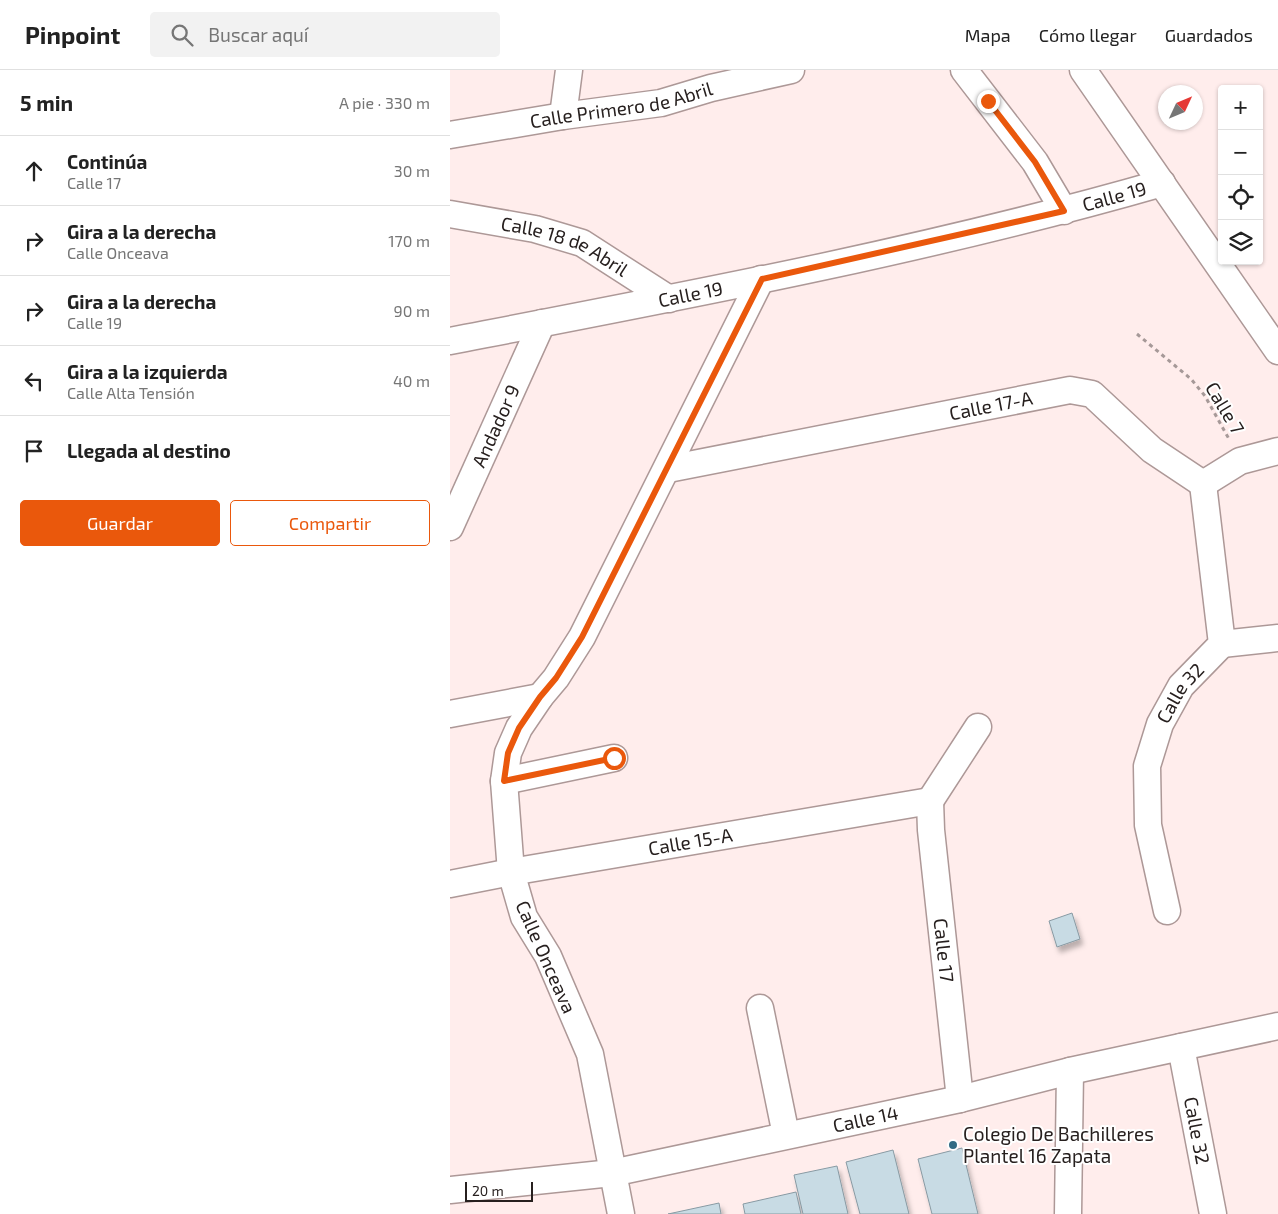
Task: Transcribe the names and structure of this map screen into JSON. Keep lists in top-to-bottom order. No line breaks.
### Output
{"streets":{"street":["Calle Primero de Abril","Calle 19","Calle 18 de Abril","Calle 17-A","Andador 9","Calle 32","Calle 15-A","Calle 17","Calle Onceava","Calle 14"],"path":["Calle 7"]},"crossings":[["Calle 19","Calle 18 de Abril"],["Calle 19","Andador 9"],["Calle 19","Calle Onceava"],["Calle 17-A","Calle Onceava"],["Calle 32","Calle 14"],["Calle 15-A","Calle 17"],["Calle 15-A","Calle Onceava"],["Calle 17","Calle 14"],["Calle Onceava","Calle 14"]],"places":["Colegio De Bachilleres Plantel 16 Zapata"],"scale_bar":"20 m","north":"top right","page":{"header":"Pinpoint","search":"Buscar aquí","nav":["Mapa","Cómo llegar","Guardados"],"heading":["5 min","A pie · 330 m"],"map_buttons":["+","−"],"list":[["Continúa","Calle 17","30 m"],["Gira a la derecha","Calle Onceava","170 m"],["Gira a la derecha","Calle 19","90 m"],["Gira a la izquierda","Calle Alta Tensión","40 m"],"Llegada al destino"],"buttons":["Guardar","Compartir"],"scale":"20 m"}}
